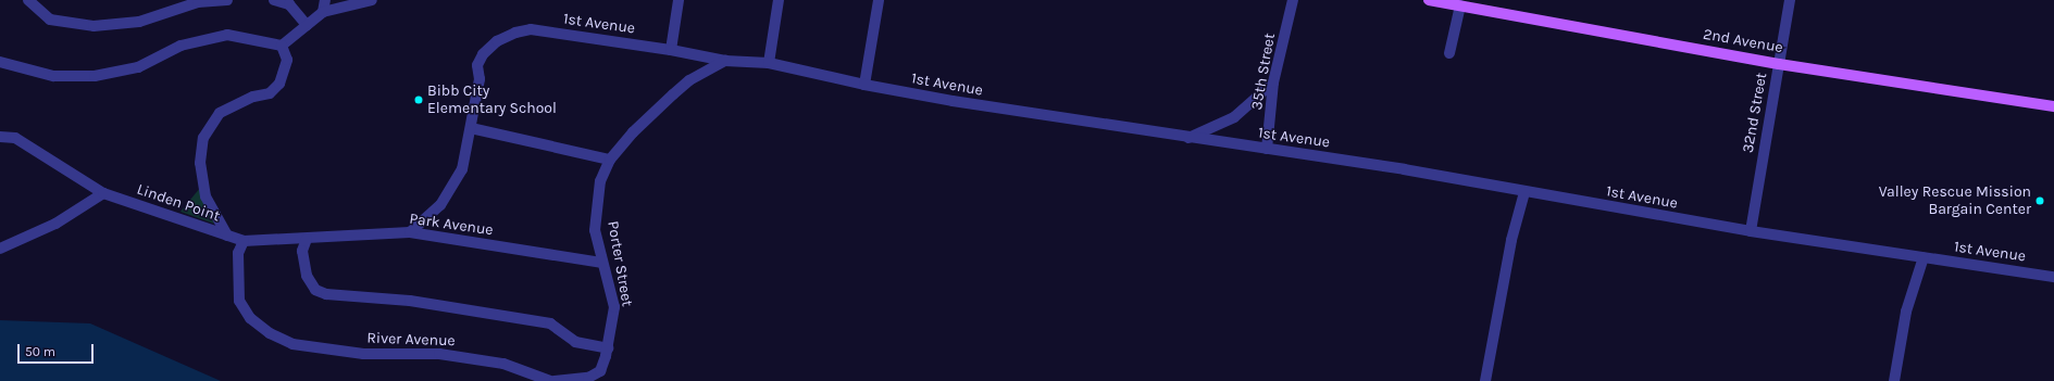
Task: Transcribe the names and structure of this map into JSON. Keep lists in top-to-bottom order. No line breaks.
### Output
{"streets":{"main road":["2nd Avenue"],"street":["1st Avenue","35th Street","32nd Street","Linden Point","Park Avenue","Porter Street","River Avenue"]},"crossings":[["1st Avenue","35th Street"],["1st Avenue","32nd Street"],["1st Avenue","Porter Street"],["2nd Avenue","32nd Street"],["Linden Point","Park Avenue"],["Linden Point","River Avenue"],["Park Avenue","Porter Street"],["Park Avenue","River Avenue"]],"places":["Bibb City Elementary School","Valley Rescue Mission Bargain Center"],"scale_bar":"50 m"}
